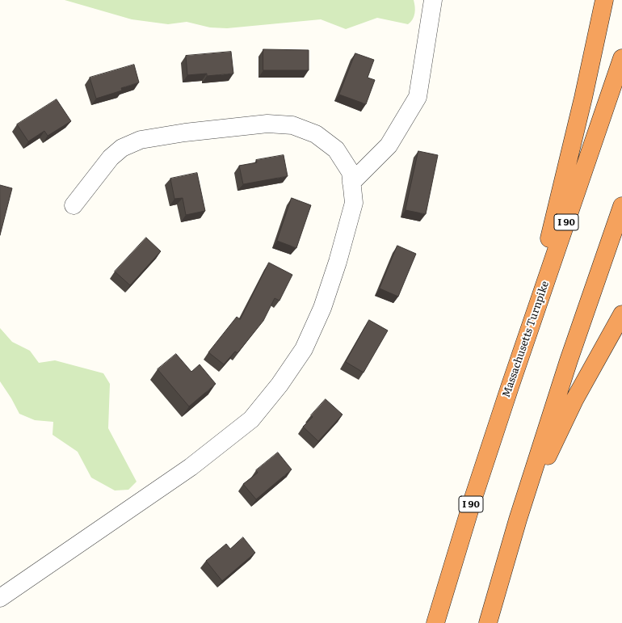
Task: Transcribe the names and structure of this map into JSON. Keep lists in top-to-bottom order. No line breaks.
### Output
{"streets":{"highway":["I 90","Massachusetts Turnpike"]}}
